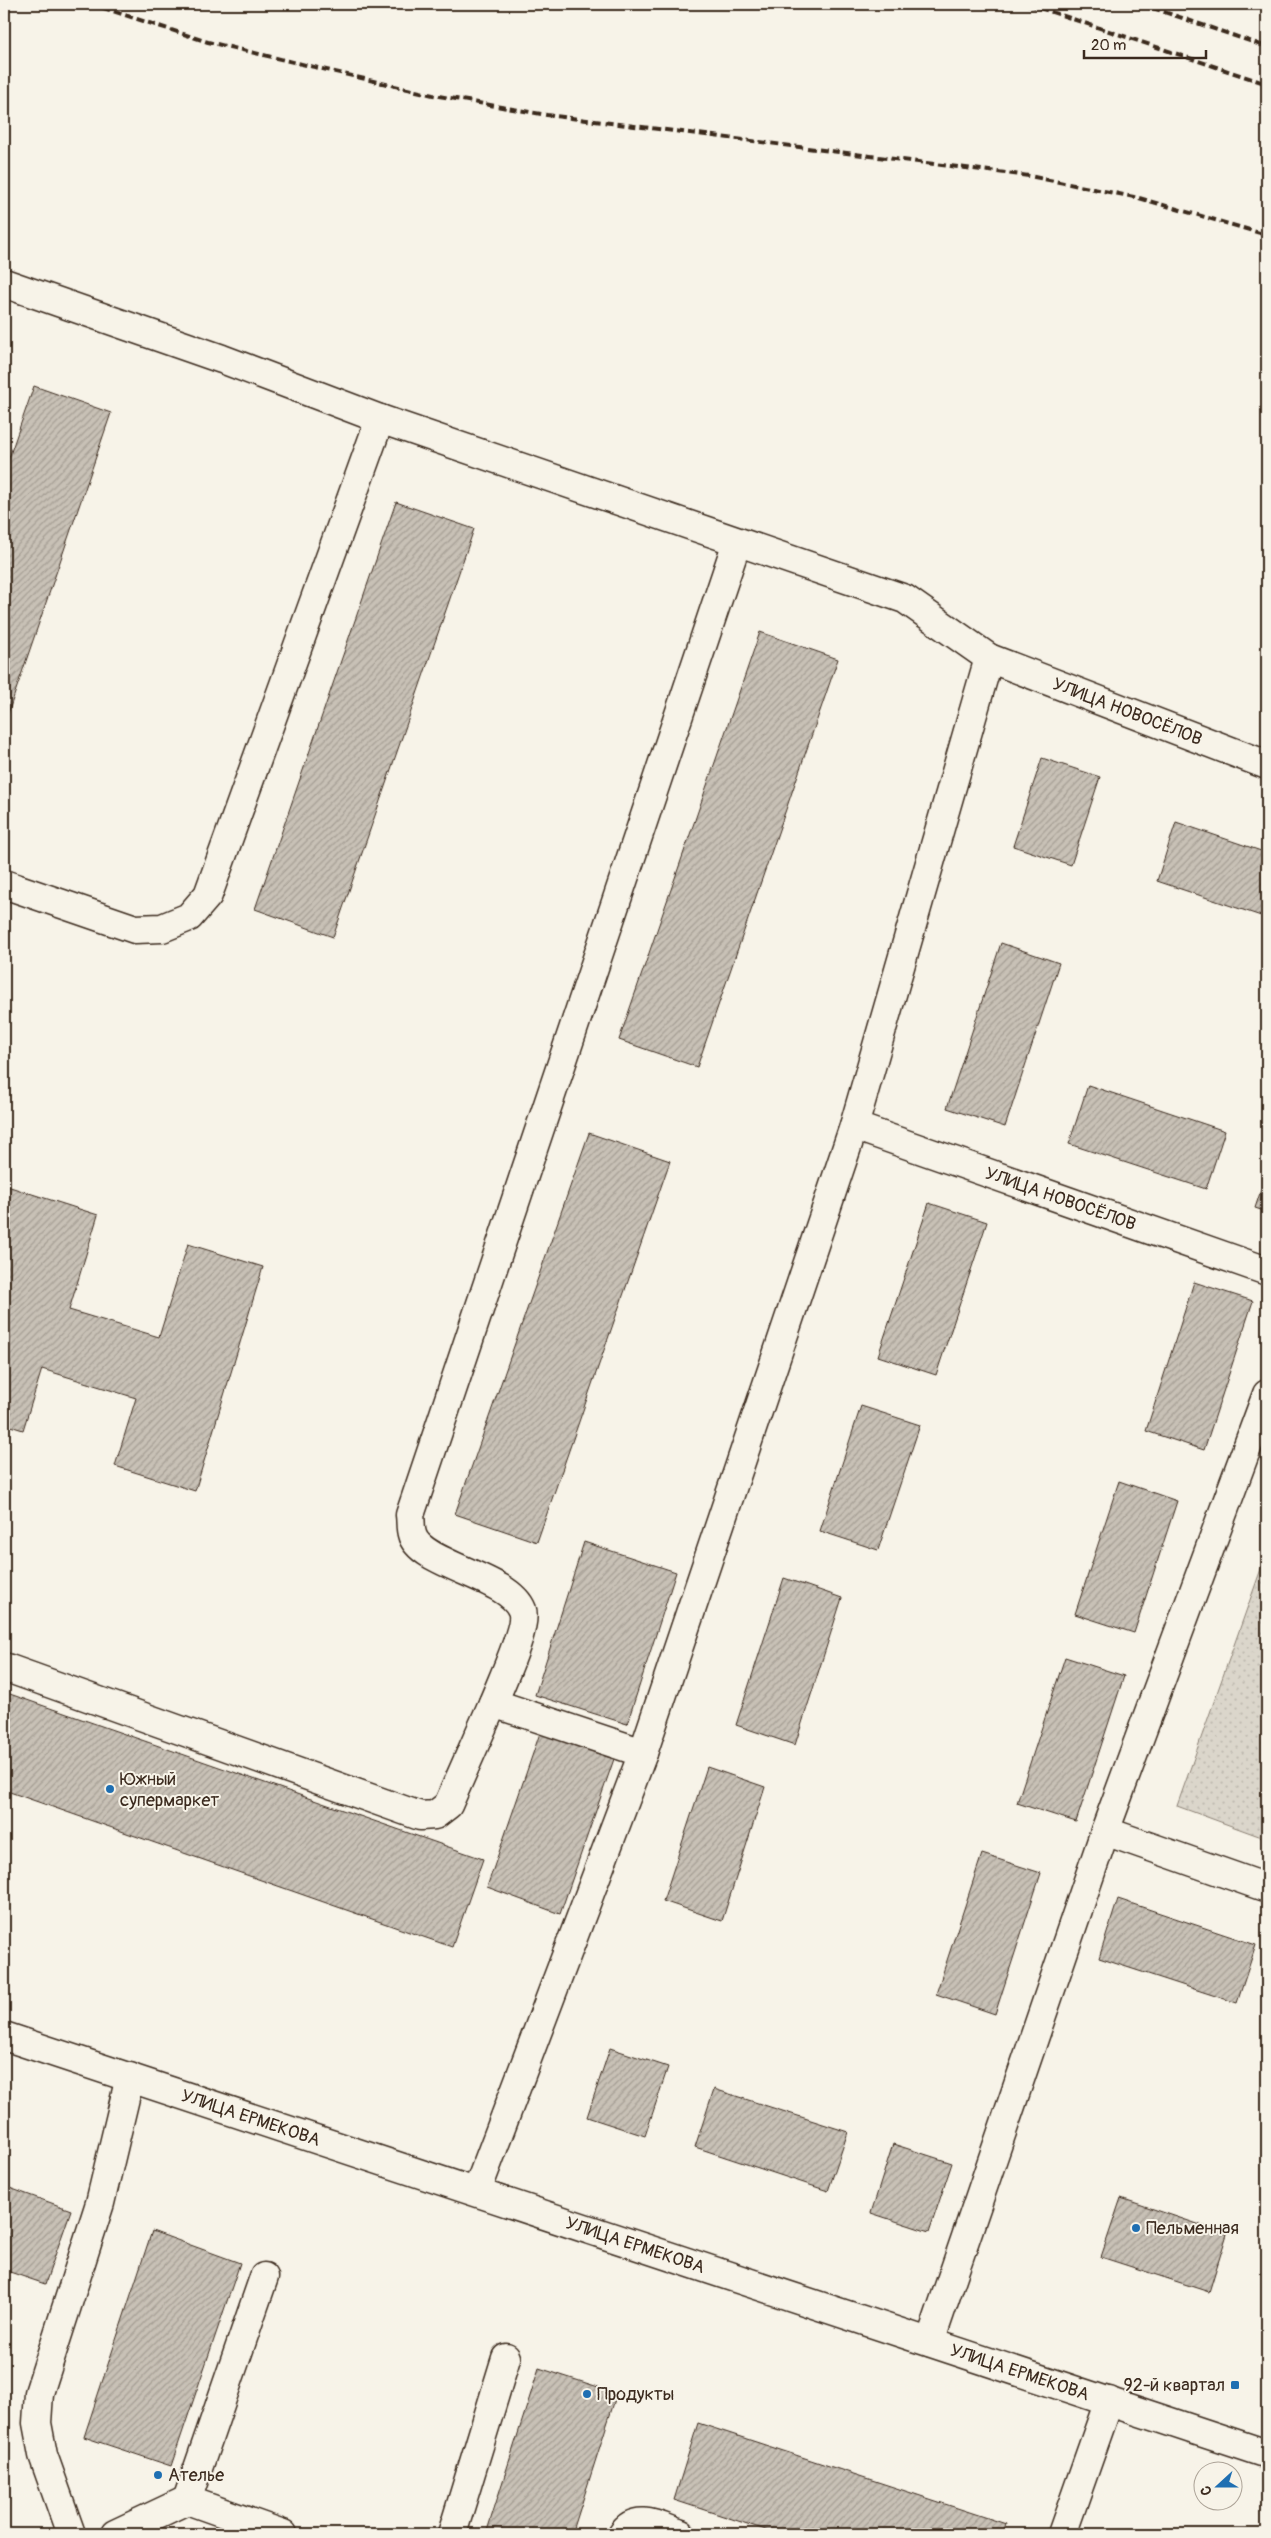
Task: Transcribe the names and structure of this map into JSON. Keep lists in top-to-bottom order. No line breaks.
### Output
{"streets":{"street":["УЛИЦА НОВОСЁЛОВ","УЛИЦА ЕРМЕКОВА"]},"places":{"other":["Южный супермаркет","Пельменная","Продукты","Ателье"],"transit":["92-й квартал"]},"scale_bar":"20 m","north":"left"}
